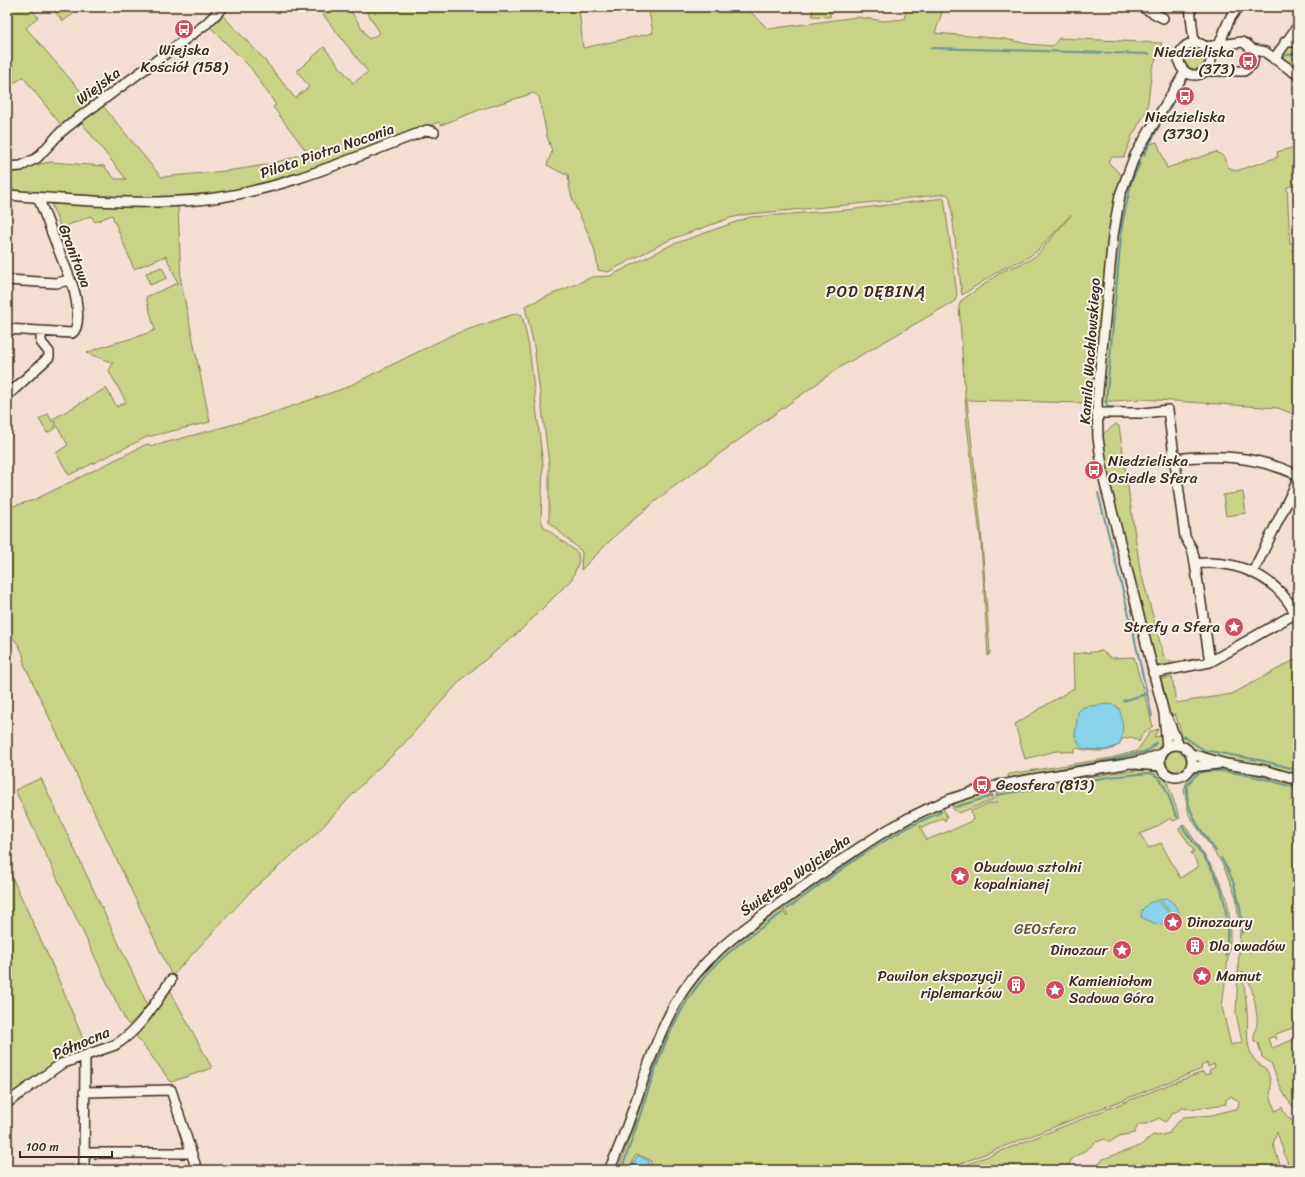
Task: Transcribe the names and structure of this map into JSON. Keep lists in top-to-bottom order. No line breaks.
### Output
{"streets":{"street":["Wiejska","Pilota Piotra Noconia","Granitowa","Kamila Wachlowskiego","Świętego Wojciecha","Północna"]},"crossings":[["Pilota Piotra Noconia","Granitowa"],["Kamila Wachlowskiego","Świętego Wojciecha"]],"districts":["POD DĘBINĄ"],"parks":["GEOsfera"],"places":{"bus stop":["Wiejska Kościół (158)","Niedzieliska (373)","Niedzieliska (3730)","Niedzieliska Osiedle Sfera","Geosfera (813)"],"place":["Strefy a Sfera","Obudowa sztolni kopalnianej","Dinozaury","Dinozaur","Mamut","Kamieniołom Sadowa Góra"],"building":["Dla owadów","Pawilon ekspozycji riplemarków"]},"scale_bar":"100 m"}
